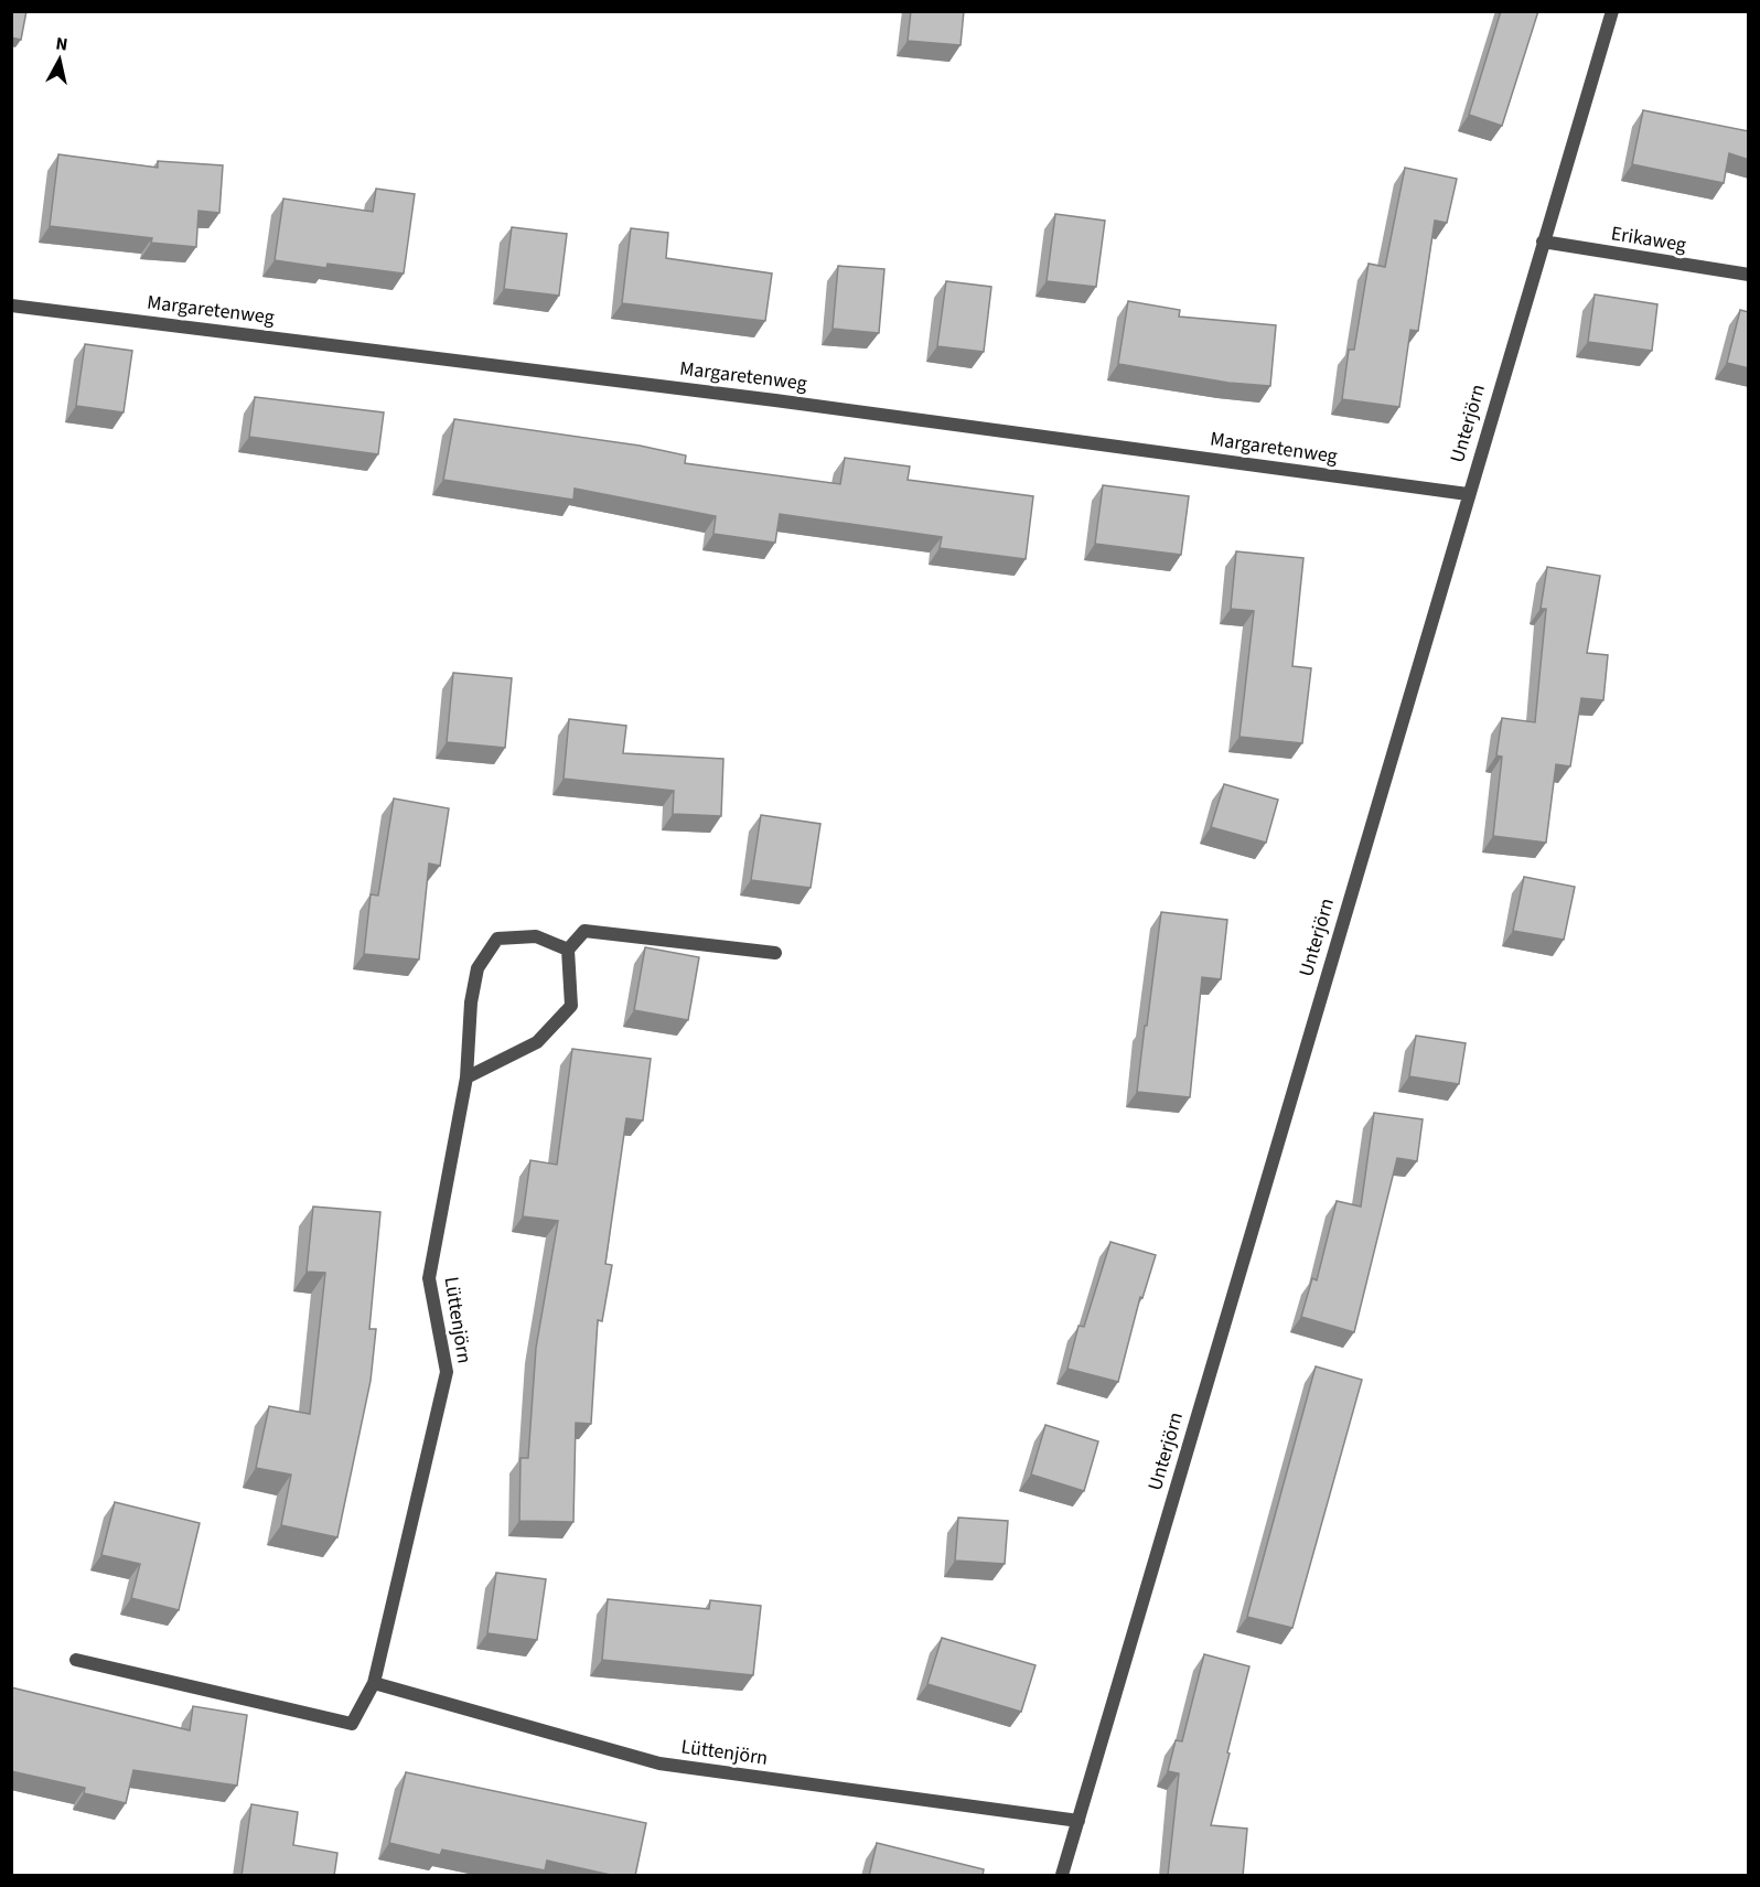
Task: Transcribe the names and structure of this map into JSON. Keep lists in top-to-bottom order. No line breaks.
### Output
{"streets":{"street":["Erikaweg","Margaretenweg","Unterjörn","Lüttenjörn"]},"crossings":[["Erikaweg","Unterjörn"],["Margaretenweg","Unterjörn"],["Unterjörn","Lüttenjörn"]],"north":"top"}
